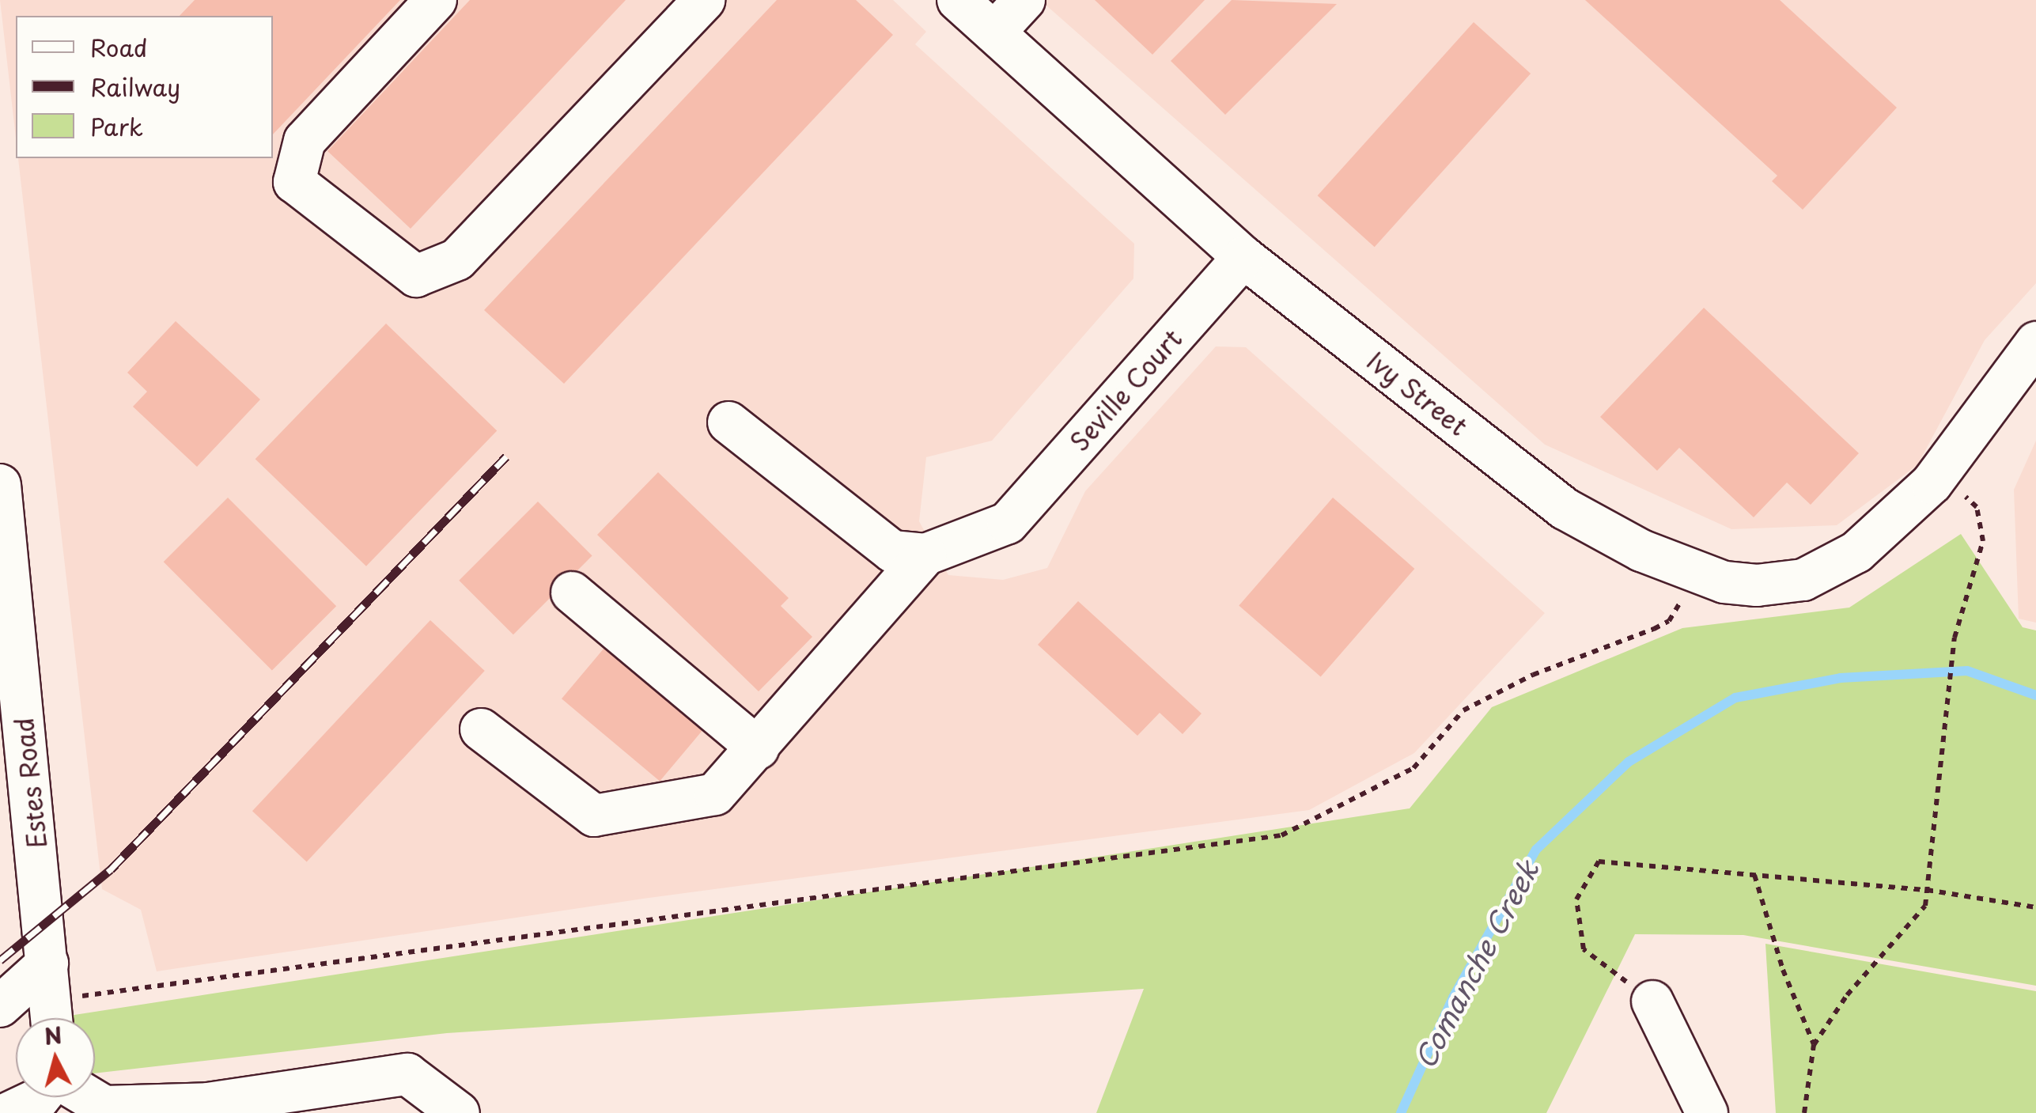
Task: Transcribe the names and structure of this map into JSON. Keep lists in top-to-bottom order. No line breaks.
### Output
{"streets":{"street":["Seville Court","Ivy Street","Estes Road"]},"crossings":[["Seville Court","Ivy Street"]],"water":["Comanche Creek"],"legend":["Road","Railway","Park"],"north":"top"}
